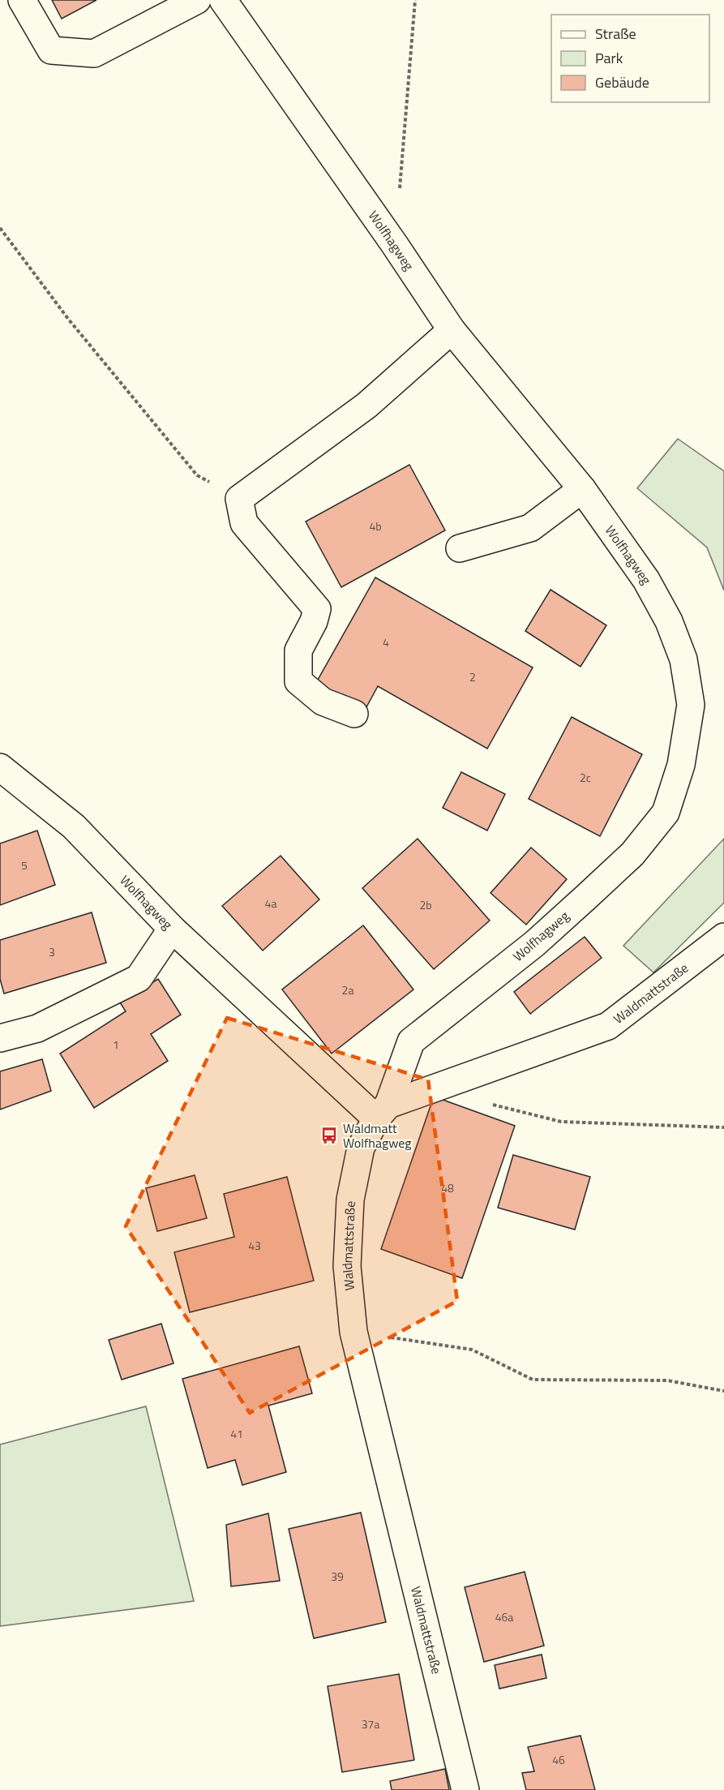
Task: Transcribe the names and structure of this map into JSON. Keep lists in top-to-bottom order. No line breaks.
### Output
{"streets":{"street":["Wolfhagweg","Waldmattstraße"]},"crossings":[["Wolfhagweg","Waldmattstraße"]],"places":{"bus stop":["Waldmatt Wolfhagweg"]},"house_numbers":["4b","4","2","2c","5","4a","2b","3","2a","1","48","43","41","39","46a","37a","46"],"legend":["Straße","Park","Gebäude"]}
